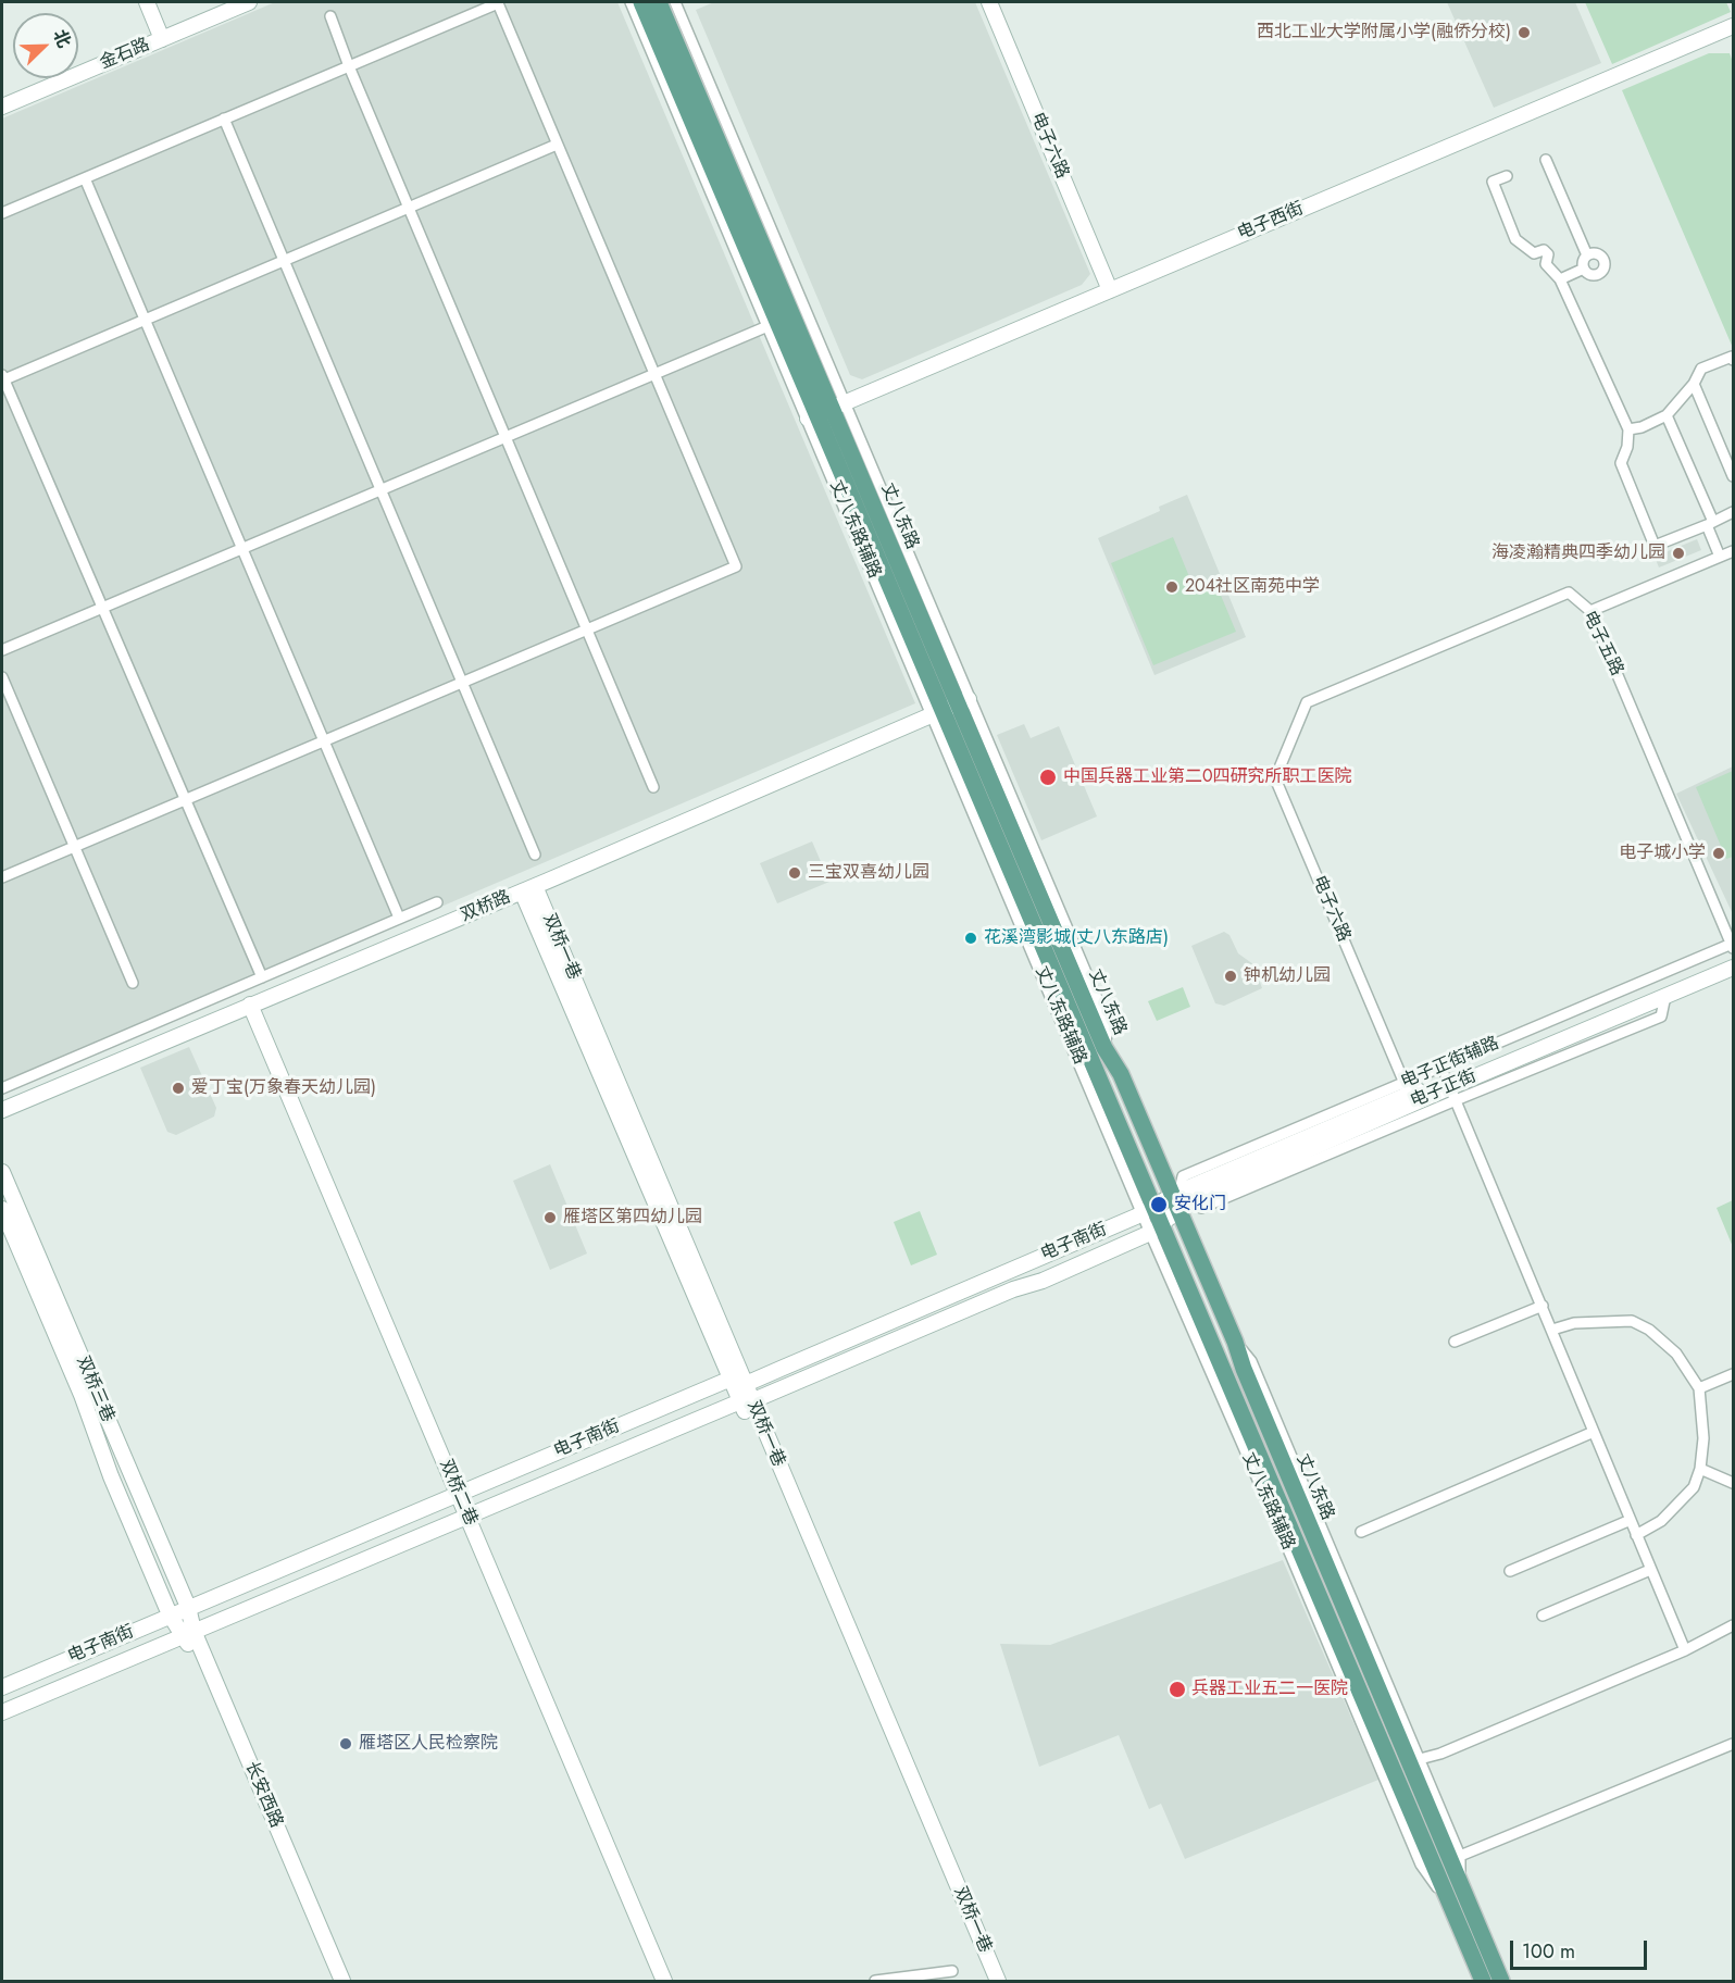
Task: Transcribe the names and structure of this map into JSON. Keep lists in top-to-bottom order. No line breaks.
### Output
{"streets":{"main road":["丈八东路"],"street":["金石路","电子六路","电子西街","丈八东路辅路","电子五路","双桥路","双桥一巷","电子正街辅路","电子正街","电子南街","双桥三巷","双桥二巷","长安西路"]},"crossings":[["电子六路","电子西街"],["电子六路","电子五路"],["电子六路","电子正街辅路"],["电子六路","电子正街"],["电子西街","丈八东路"],["电子西街","丈八东路辅路"],["丈八东路","丈八东路辅路"],["丈八东路","双桥路"],["丈八东路","电子正街"],["丈八东路","电子南街"],["丈八东路辅路","双桥路"],["电子五路","电子正街辅路"],["电子五路","电子正街"],["双桥路","双桥一巷"],["双桥路","双桥二巷"],["双桥一巷","电子南街"],["电子正街辅路","电子正街"],["电子正街","电子南街"],["电子南街","双桥三巷"],["电子南街","双桥二巷"],["电子南街","长安西路"],["双桥三巷","长安西路"]],"places":["西北工业大学附属小学(融侨分校)","海凌瀚精典四季幼儿园","204社区南苑中学","中国兵器工业第二0四研究所职工医院","电子城小学","三宝双喜幼儿园","花溪湾影城(丈八东路店)","钟机幼儿园","爱丁宝(万象春天幼儿园)","安化门","雁塔区第四幼儿园","兵器工业五二一医院","雁塔区人民检察院"],"scale_bar":"100 m","north":"top right"}
